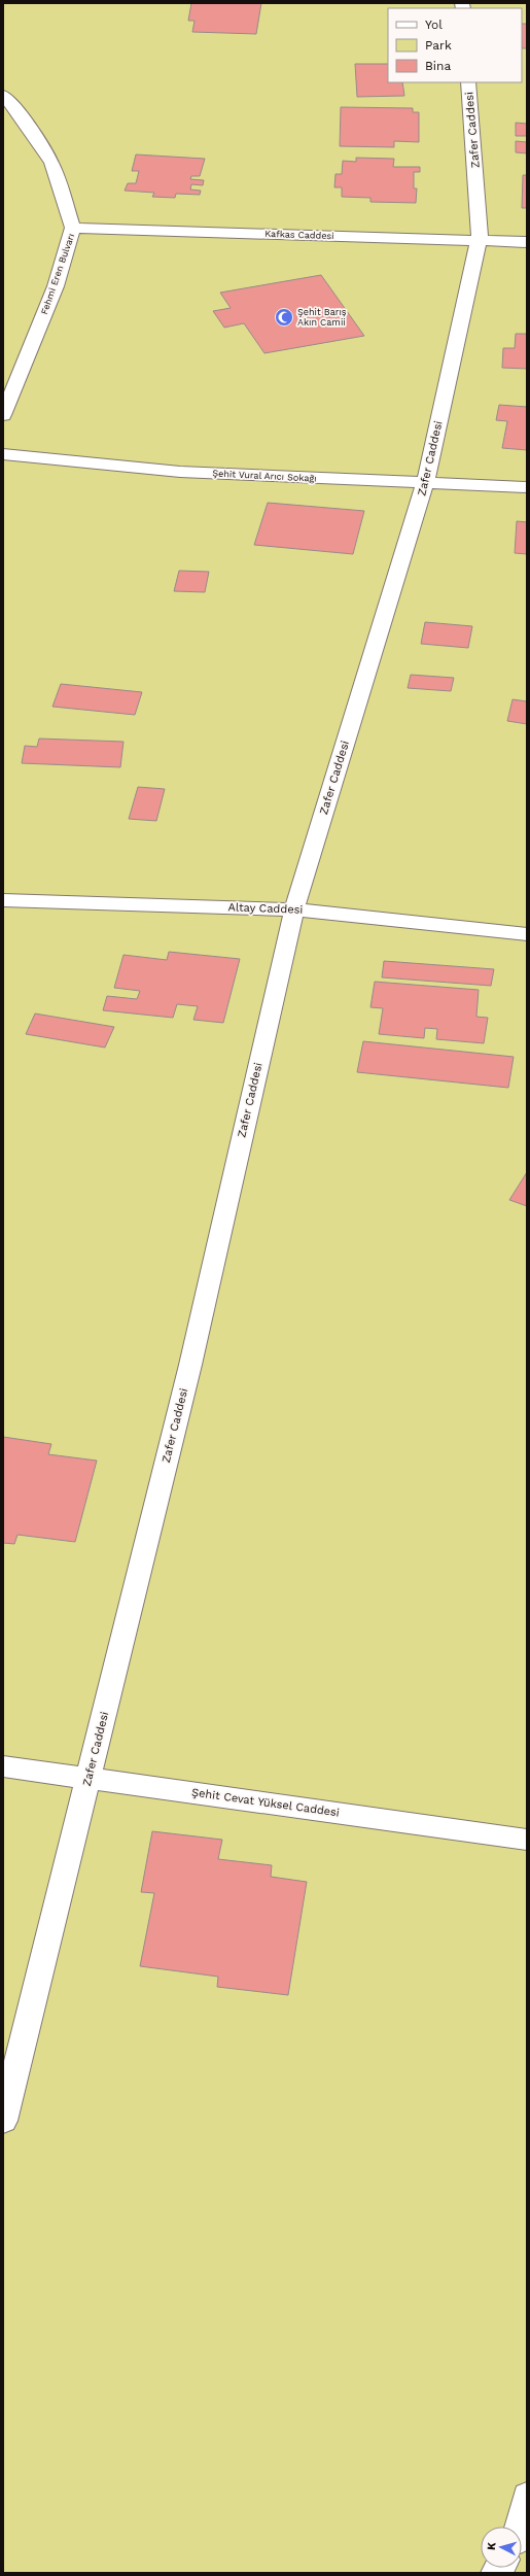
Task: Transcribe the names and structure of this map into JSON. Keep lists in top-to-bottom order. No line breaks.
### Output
{"streets":{"street":["Zafer Caddesi","Kafkas Caddesi","Fehmi Eren Bulvarı","Şehit Vural Arıcı Sokağı","Altay Caddesi","Şehit Cevat Yüksel Caddesi"]},"crossings":[["Zafer Caddesi","Kafkas Caddesi"],["Zafer Caddesi","Şehit Vural Arıcı Sokağı"],["Zafer Caddesi","Altay Caddesi"],["Zafer Caddesi","Şehit Cevat Yüksel Caddesi"],["Kafkas Caddesi","Fehmi Eren Bulvarı"]],"places":{"mosque":["Şehit Barış Akın Camii"]},"legend":["Yol","Park","Bina"],"north":"left"}
